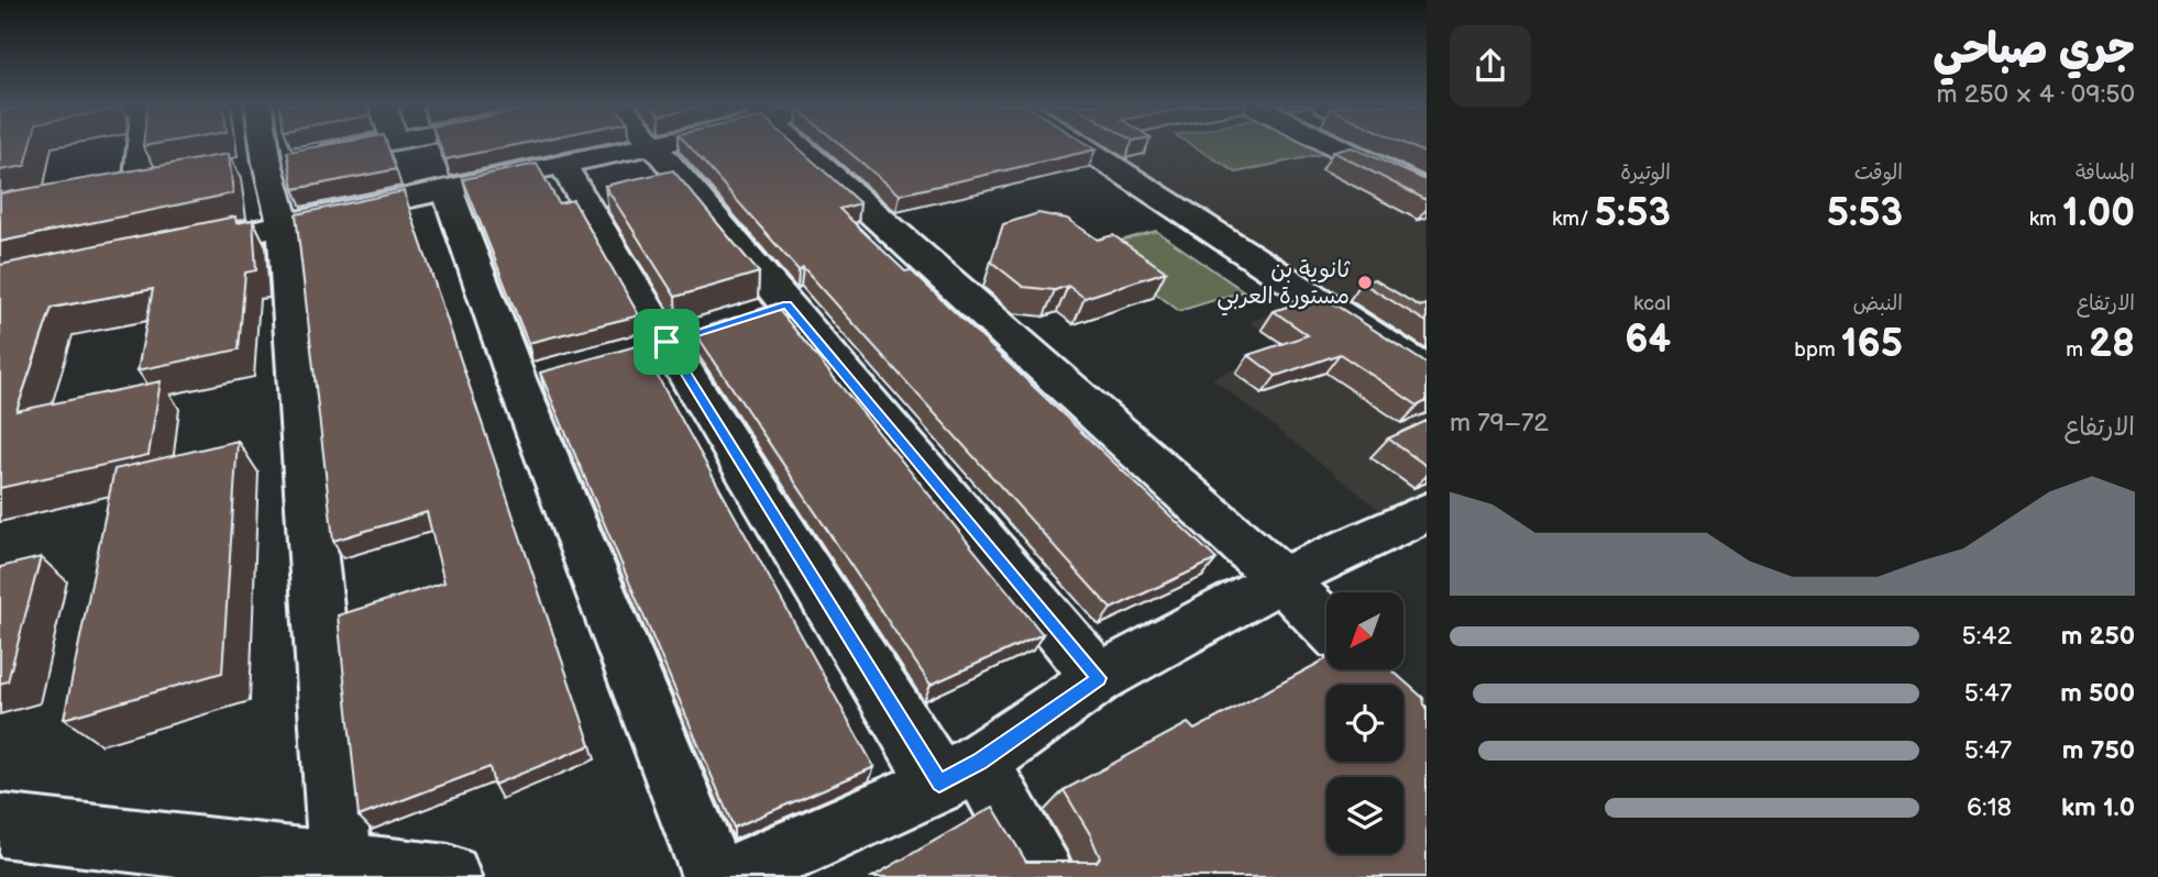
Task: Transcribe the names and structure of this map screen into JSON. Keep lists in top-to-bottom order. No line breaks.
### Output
{"places":["ثانوية بن مستورة العربي"],"north":"bottom left","page":{"heading":["جري صباحي","09:50 · 4 × 250 m"],"stats":[["المسافة","1.00 km"],["الوقت","5:53"],["الوتيرة","5:53 /km"],["الارتفاع","28 m"],["النبض","165 bpm"],["kcal","64"]],"chart":["الارتفاع","72–79 m"],"list":[{"name":"250 m","note":"5:42"},{"name":"500 m","note":"5:47"},{"name":"750 m","note":"5:47"},{"name":"1.0 km","note":"6:18"}]}}
